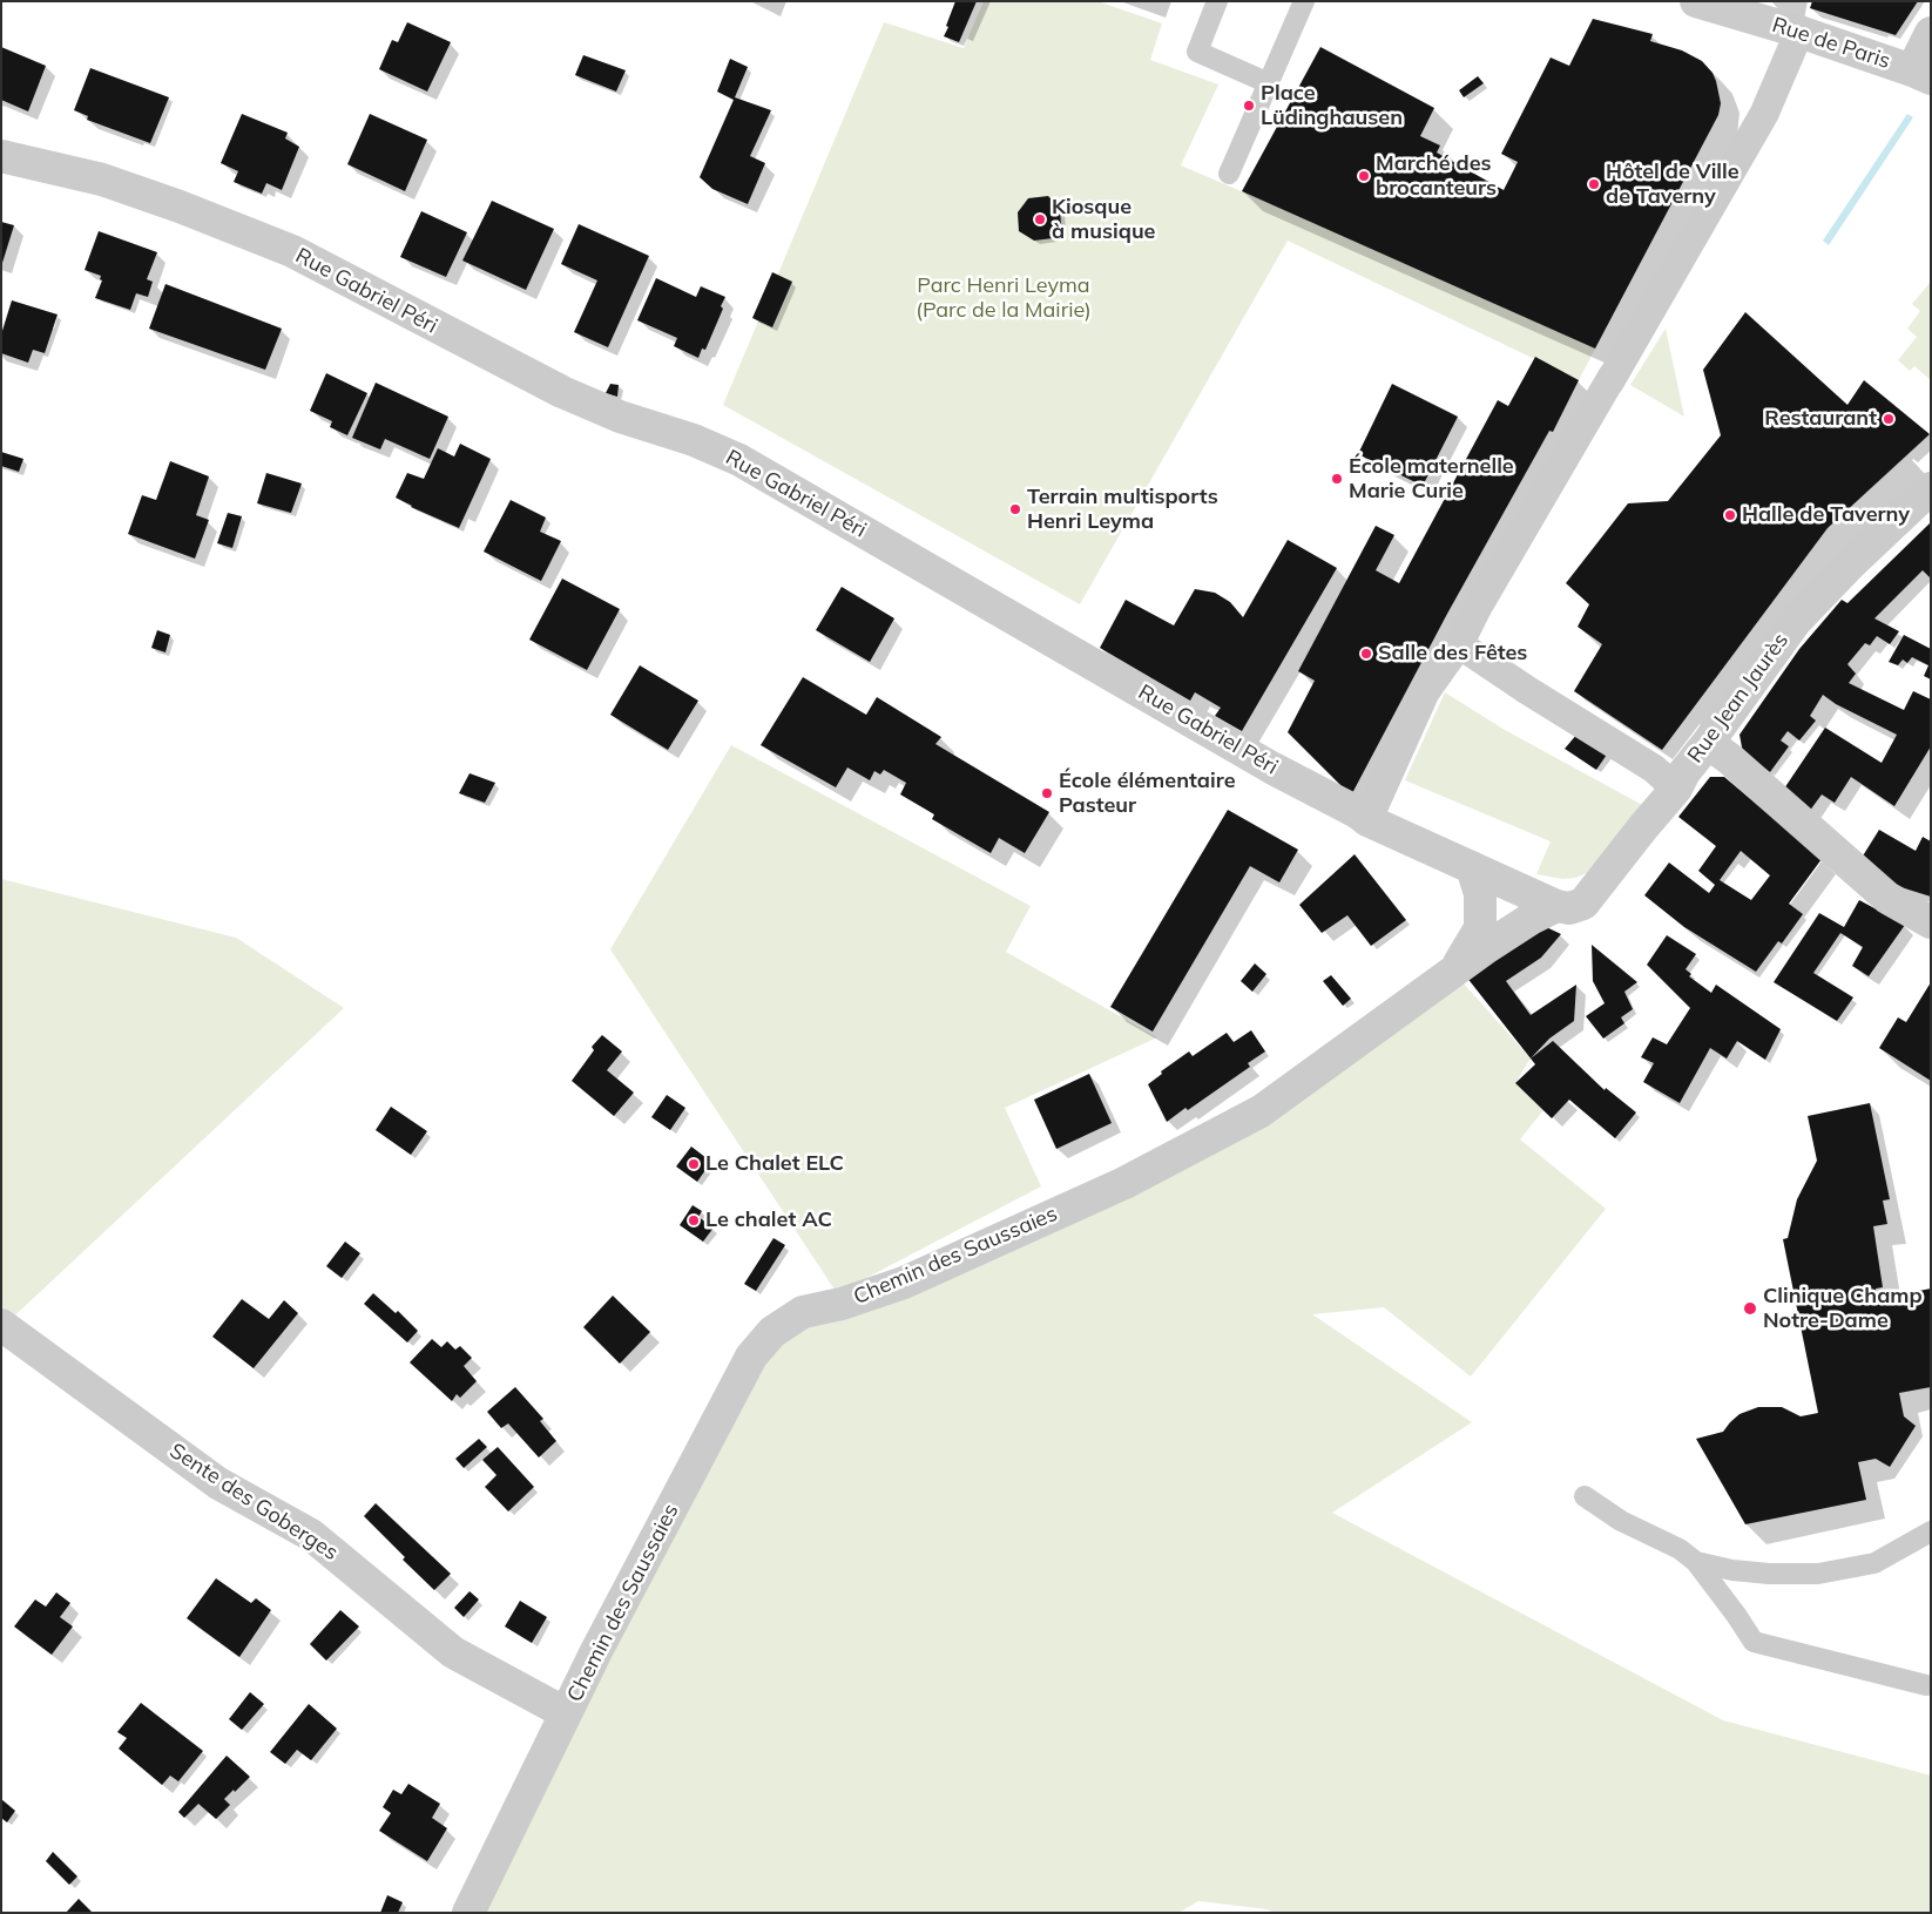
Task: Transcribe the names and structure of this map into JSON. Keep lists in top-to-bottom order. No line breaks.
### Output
{"streets":{"street":["Rue de Paris","Rue Gabriel Péri","Rue Jean Jaurès","Chemin des Saussaies","Sente des Goberges"]},"crossings":[["Rue Gabriel Péri","Rue Jean Jaurès"],["Rue Gabriel Péri","Chemin des Saussaies"],["Rue Jean Jaurès","Chemin des Saussaies"],["Chemin des Saussaies","Sente des Goberges"]],"parks":["Parc Henri Leyma (Parc de la Mairie)"],"places":["Place Lüdinghausen","Marché des brocanteurs","Hôtel de Ville de Taverny","Kiosque à musique","Restaurant","École maternelle Marie Curie","Terrain multisports Henri Leyma","Halle de Taverny","Salle des Fêtes","École élémentaire Pasteur","Le Chalet ELC","Le chalet AC","Clinique Champ Notre-Dame"]}
